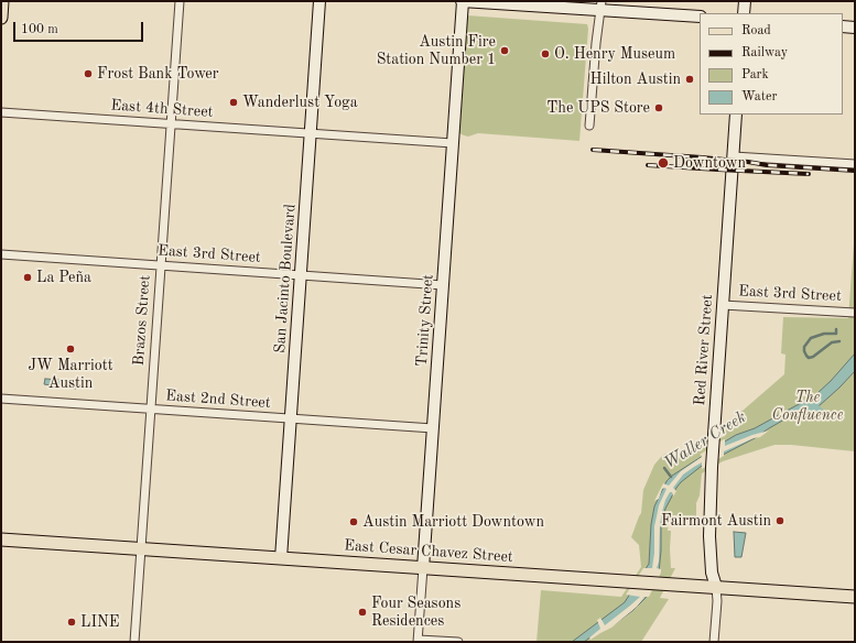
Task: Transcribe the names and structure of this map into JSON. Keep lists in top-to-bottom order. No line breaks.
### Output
{"streets":{"main road":["San Jacinto Boulevard","Trinity Street","Red River Street","East Cesar Chavez Street"],"street":["East 4th Street","East 3rd Street","Brazos Street","East 2nd Street"]},"crossings":[["East 4th Street","San Jacinto Boulevard"],["East 4th Street","Brazos Street"],["East 4th Street","Trinity Street"],["East 3rd Street","San Jacinto Boulevard"],["East 3rd Street","Brazos Street"],["East 3rd Street","Trinity Street"],["East 3rd Street","Red River Street"],["San Jacinto Boulevard","East 2nd Street"],["San Jacinto Boulevard","East Cesar Chavez Street"],["Brazos Street","East 2nd Street"],["Brazos Street","East Cesar Chavez Street"],["Trinity Street","East 2nd Street"],["Trinity Street","East Cesar Chavez Street"],["Red River Street","East Cesar Chavez Street"]],"water":["Waller Creek"],"parks":["The Confluence"],"places":["Austin Fire Station Number 1","O. Henry Museum","Frost Bank Tower","Hilton Austin","Wanderlust Yoga","The UPS Store","Downtown","La Peña","JW Marriott Austin","Fairmont Austin","Austin Marriott Downtown","Four Seasons Residences","LINE"],"legend":["Road","Railway","Park","Water"],"scale_bar":"100 m"}
